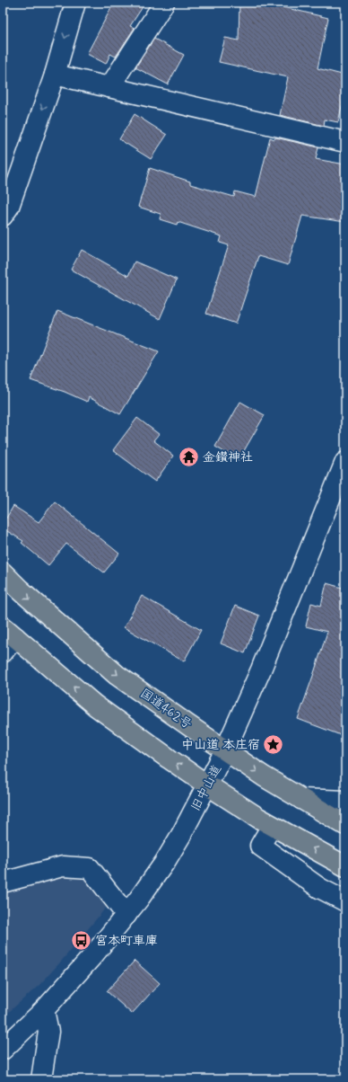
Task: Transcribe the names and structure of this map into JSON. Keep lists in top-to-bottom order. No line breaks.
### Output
{"streets":{"highway":["国道462号"],"street":["旧中山道"]},"crossings":[["国道462号","旧中山道"]],"places":{"temple":["金鑚神社"],"place":["中山道 本庄宿"],"bus stop":["宮本町車庫"]}}
